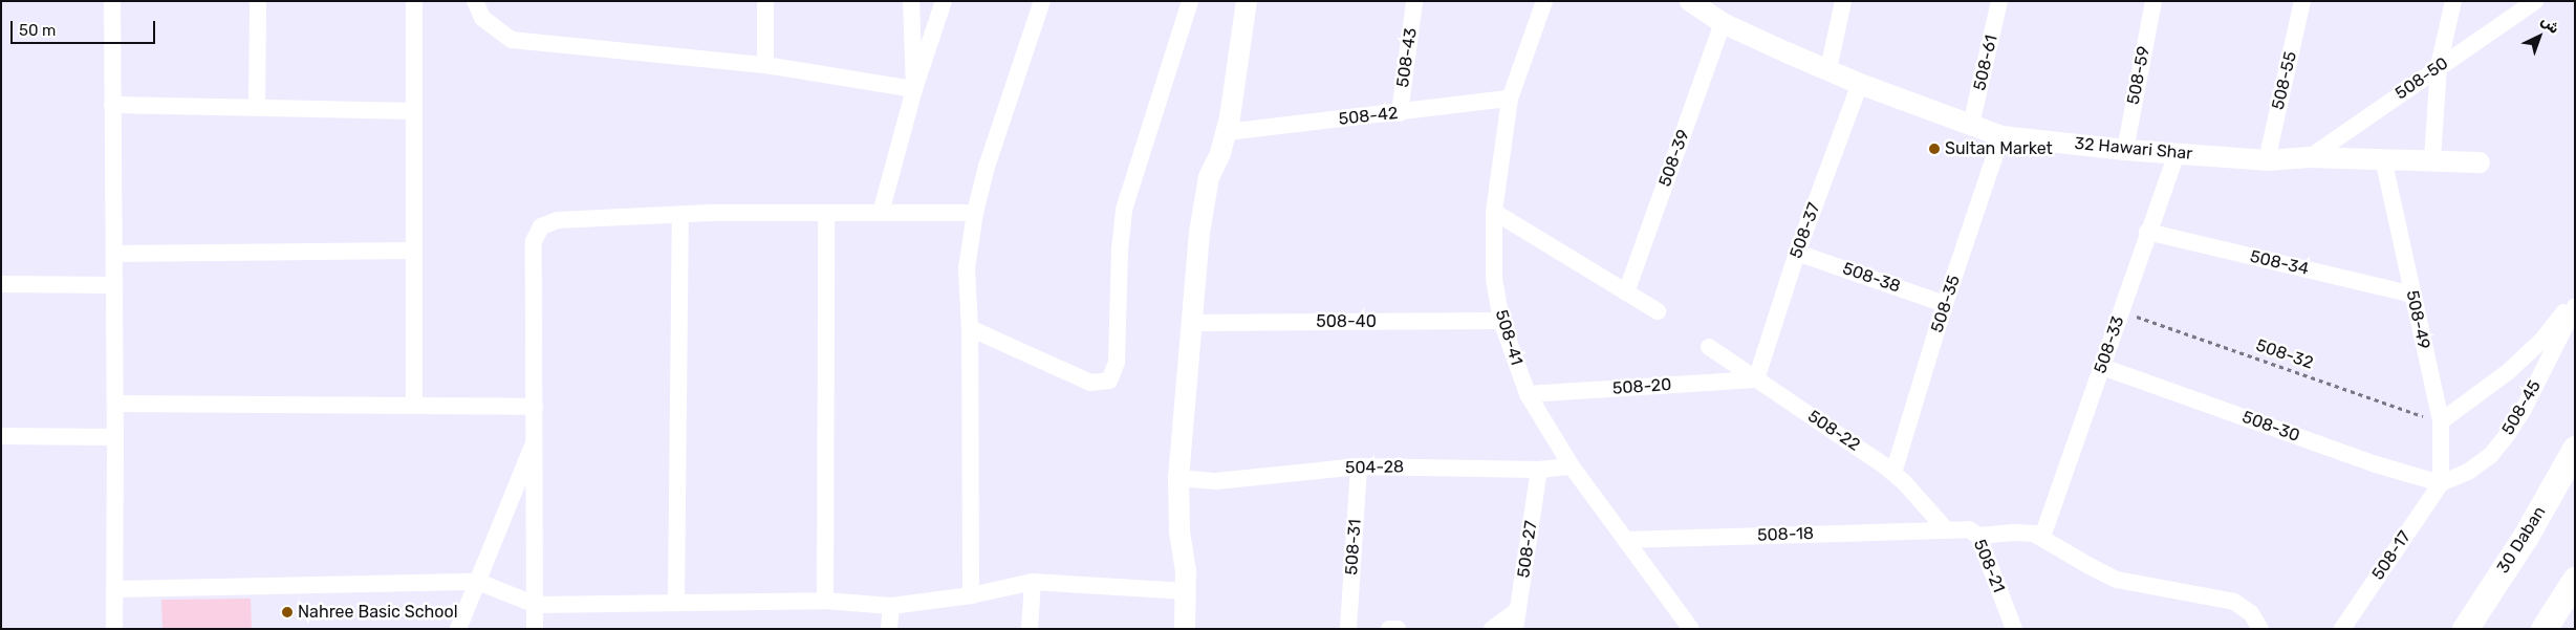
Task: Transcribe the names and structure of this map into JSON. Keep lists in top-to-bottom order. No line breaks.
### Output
{"streets":{"main road":["30 Daban"],"street":["508-43","508-61","508-59","508-50","508-55","508-42","32 Hawari Shar","508-39","508-37","508-34","508-38","508-35","508-49","508-40","508-41","508-33","508-20","508-45","508-30","508-22","504-28","508-18","508-31","508-27","508-17","508-21"],"path":["508-32"]},"crossings":[["508-43","508-42"],["508-61","32 Hawari Shar"],["508-59","32 Hawari Shar"],["508-50","32 Hawari Shar"],["508-55","32 Hawari Shar"],["508-42","508-41"],["32 Hawari Shar","508-39"],["32 Hawari Shar","508-37"],["32 Hawari Shar","508-35"],["32 Hawari Shar","508-49"],["32 Hawari Shar","508-33"],["508-37","508-38"],["508-37","508-20"],["508-37","508-22"],["508-34","508-49"],["508-34","508-33"],["508-38","508-35"],["508-35","508-22"],["508-49","508-32"],["508-49","508-45"],["508-49","508-30"],["508-49","508-17"],["508-40","508-41"],["508-41","508-20"],["508-41","504-28"],["508-41","508-18"],["508-33","508-32"],["508-33","508-30"],["508-20","508-22"],["508-45","508-30"],["508-45","508-17"],["508-30","508-17"],["508-22","508-18"],["508-22","508-21"],["504-28","508-31"],["504-28","508-27"],["508-18","508-21"]],"places":["Sultan Market","Nahree Basic School"],"scale_bar":"50 m","north":"top right"}
